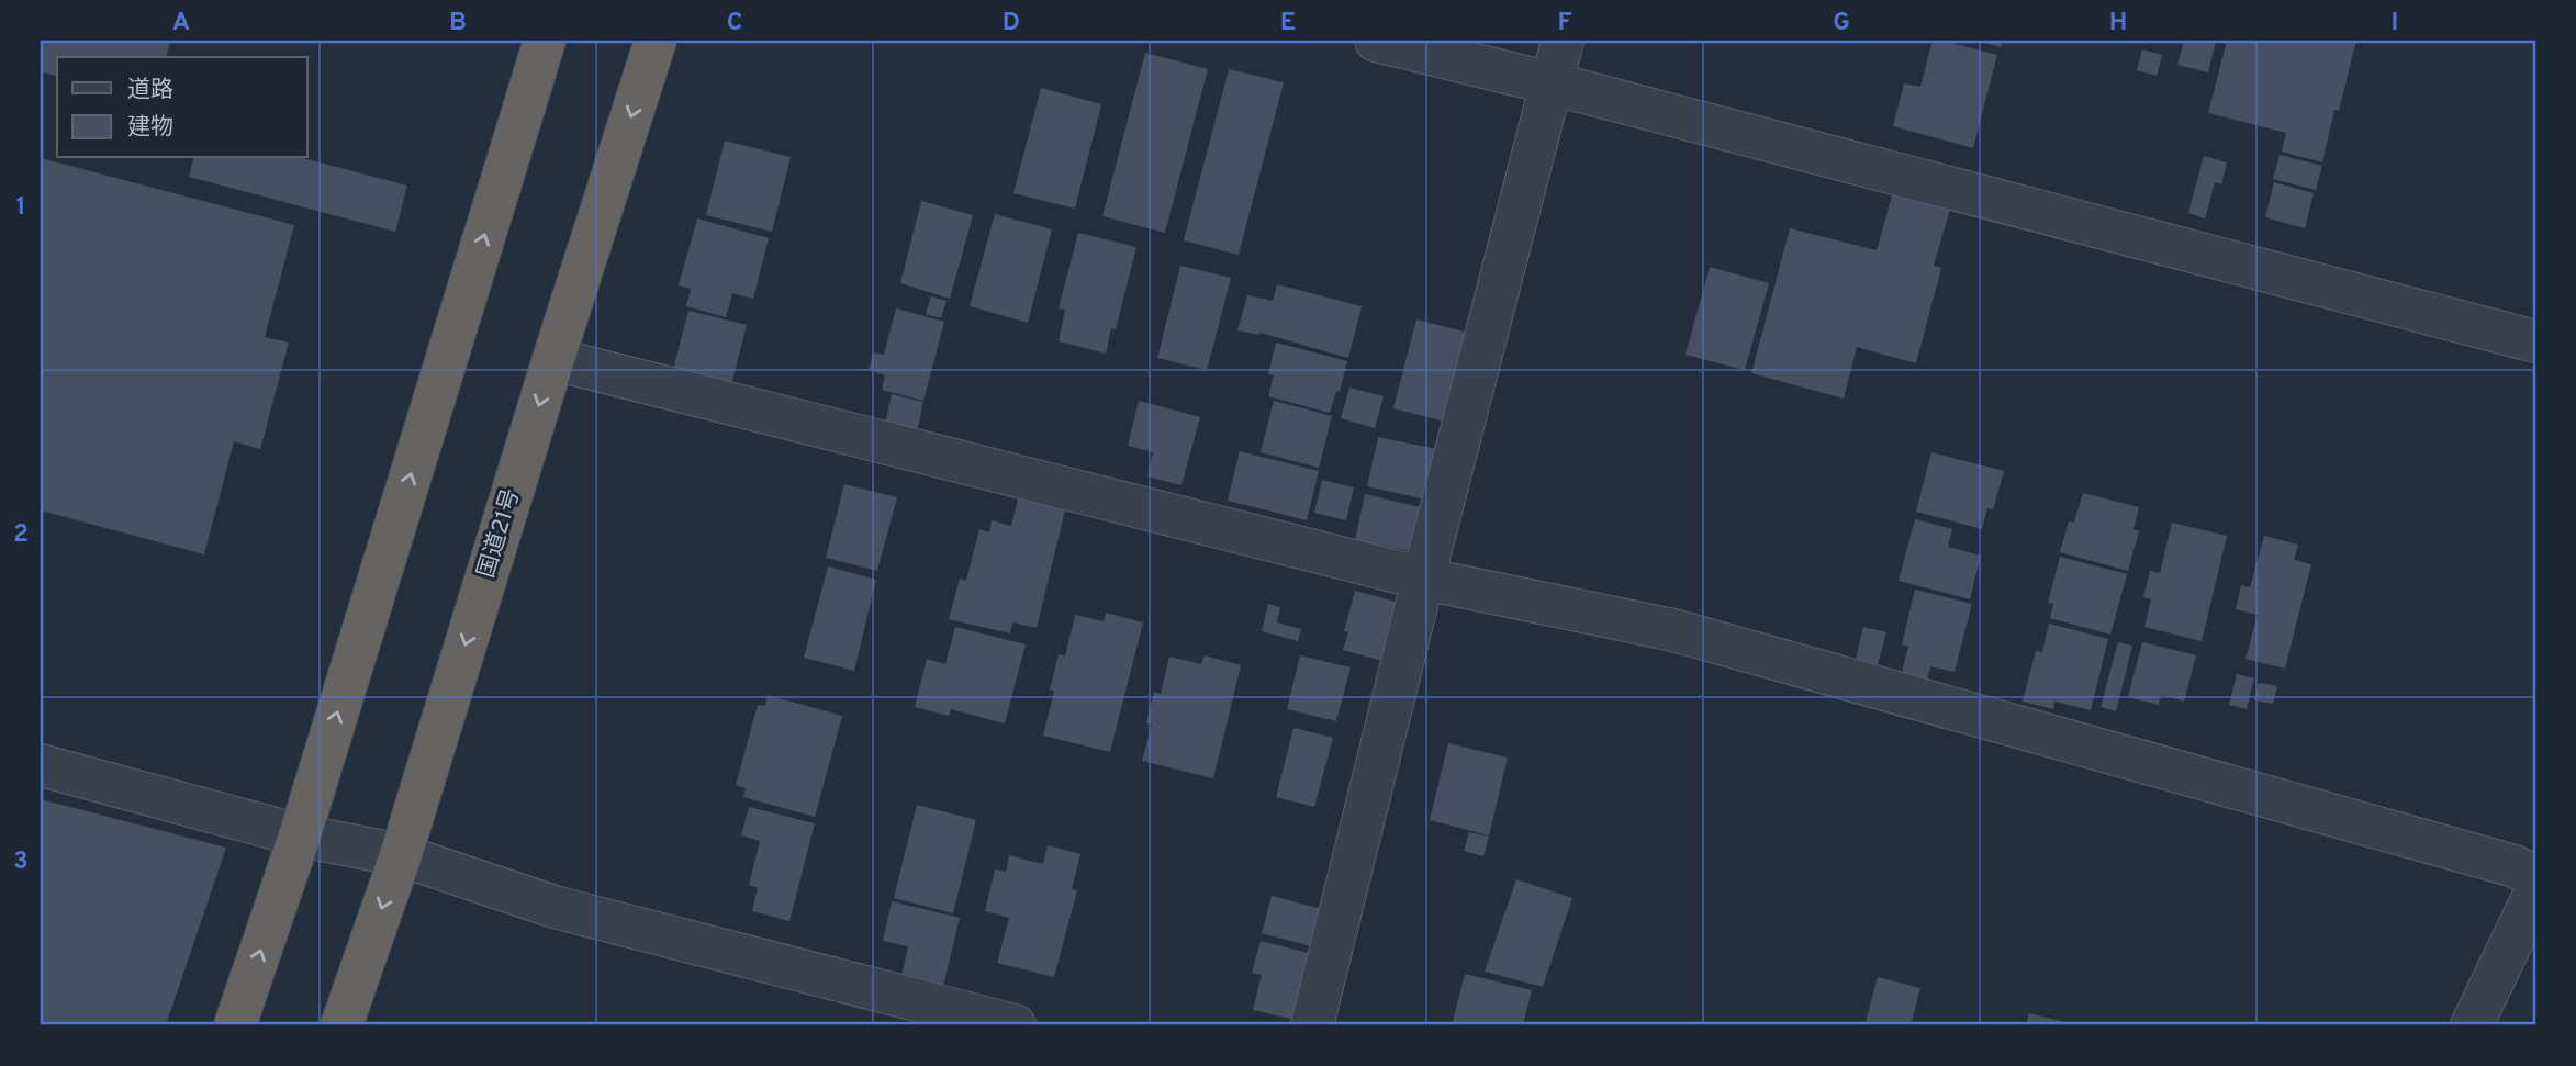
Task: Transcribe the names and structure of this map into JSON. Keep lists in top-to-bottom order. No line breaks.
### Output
{"streets":{"highway":["国道21号"]},"legend":["道路","建物"],"grid":{"columns":["A","B","C","D","E","F","G","H","I"],"rows":["1","2","3"]}}
